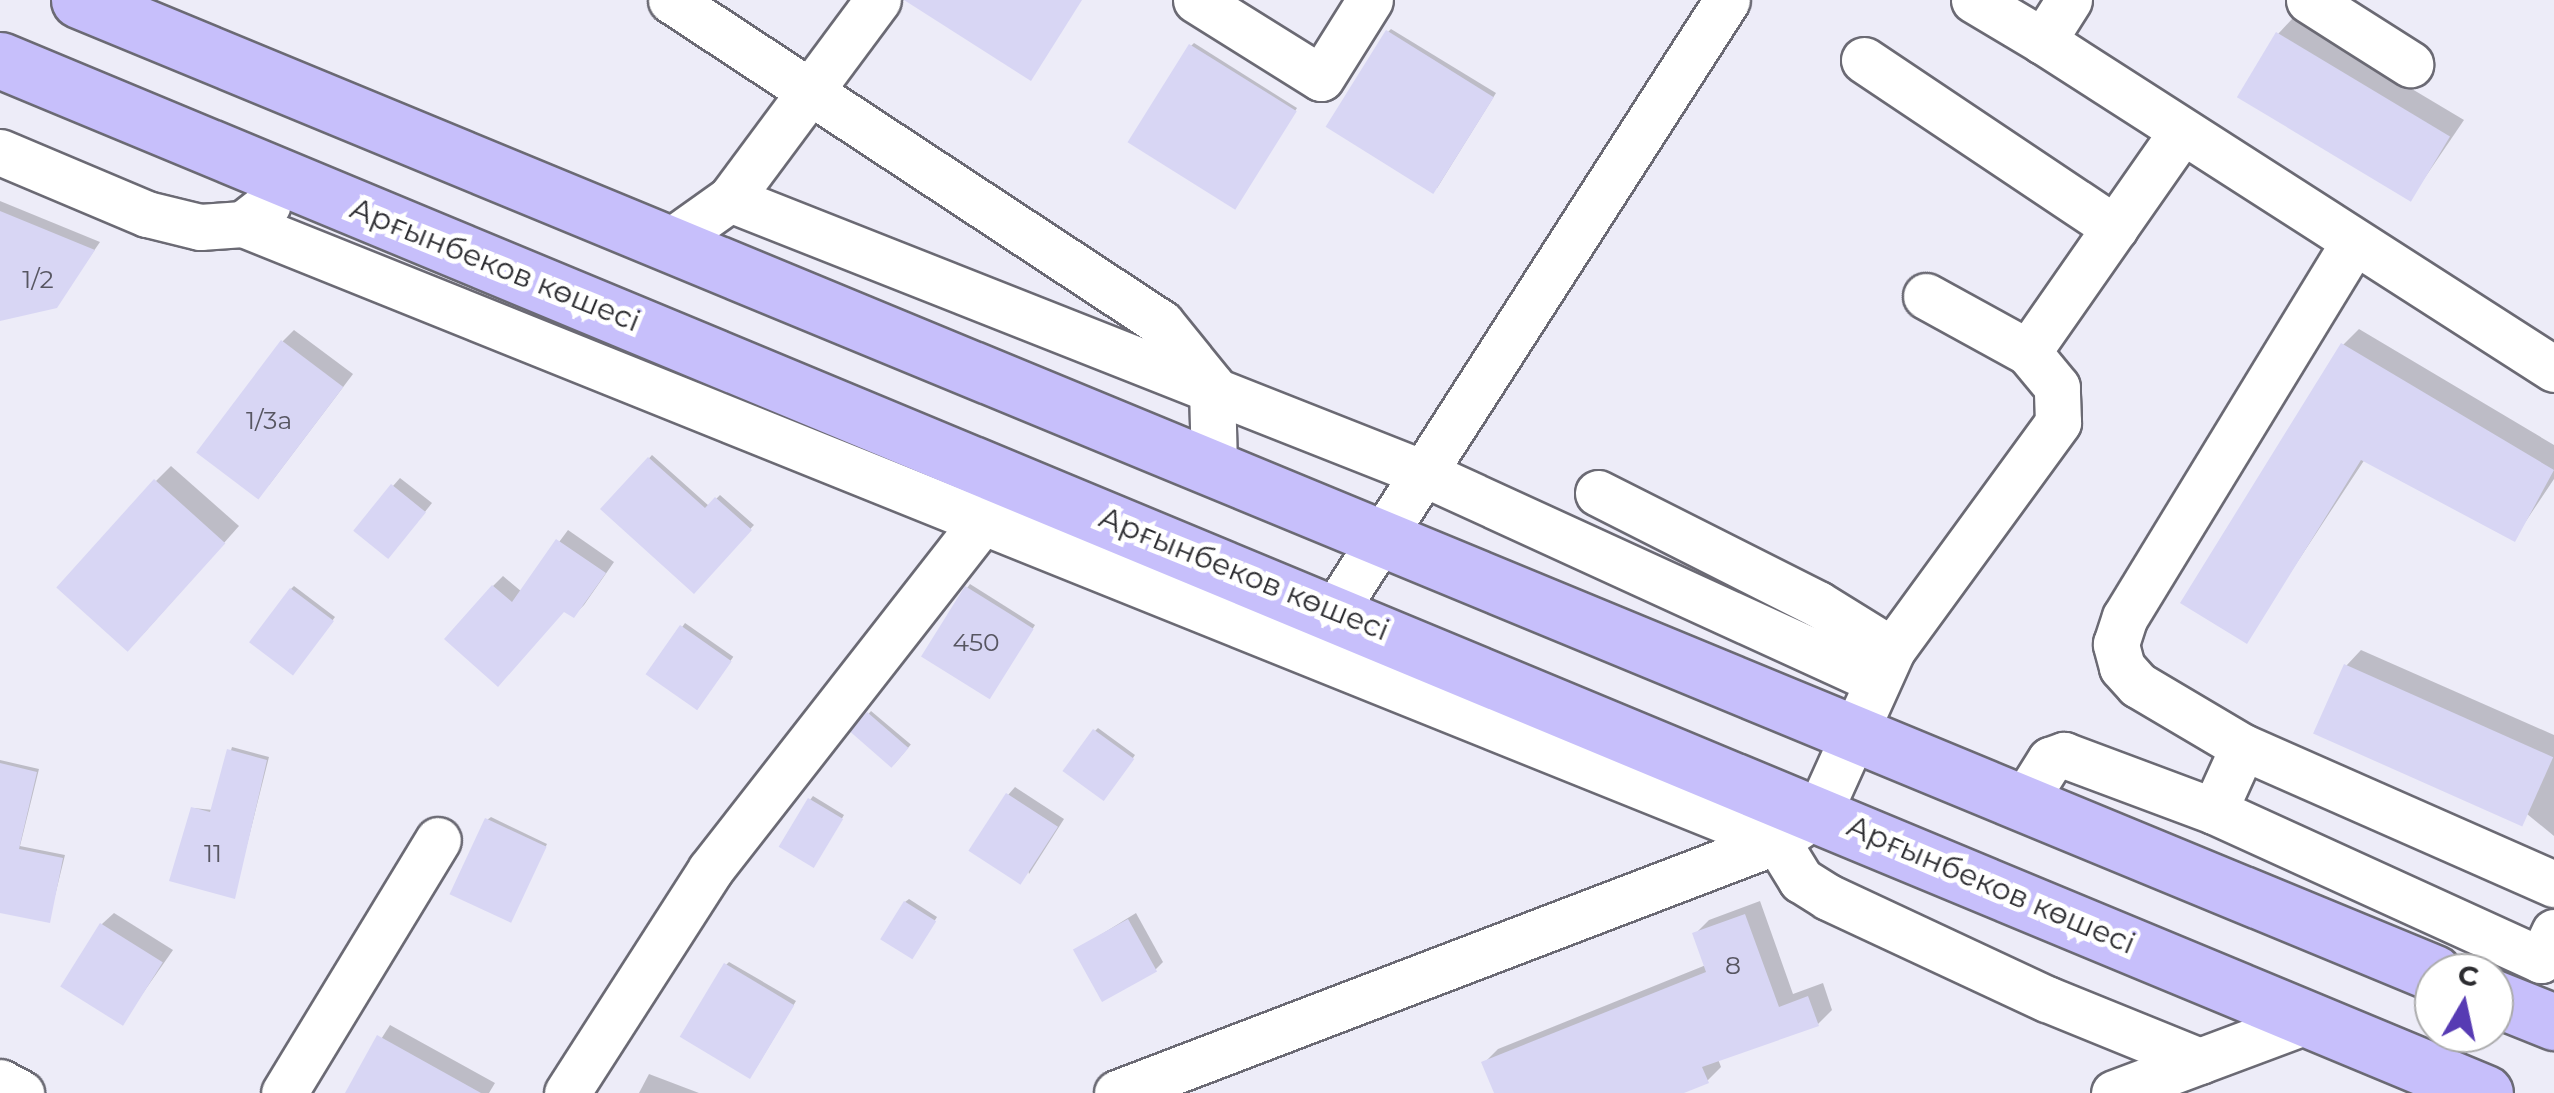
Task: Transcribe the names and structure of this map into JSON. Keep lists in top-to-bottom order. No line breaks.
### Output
{"streets":{"main road":["Арғынбеков көшесі"]},"house_numbers":["1/2","1/3а","450","11","8"],"north":"top"}
